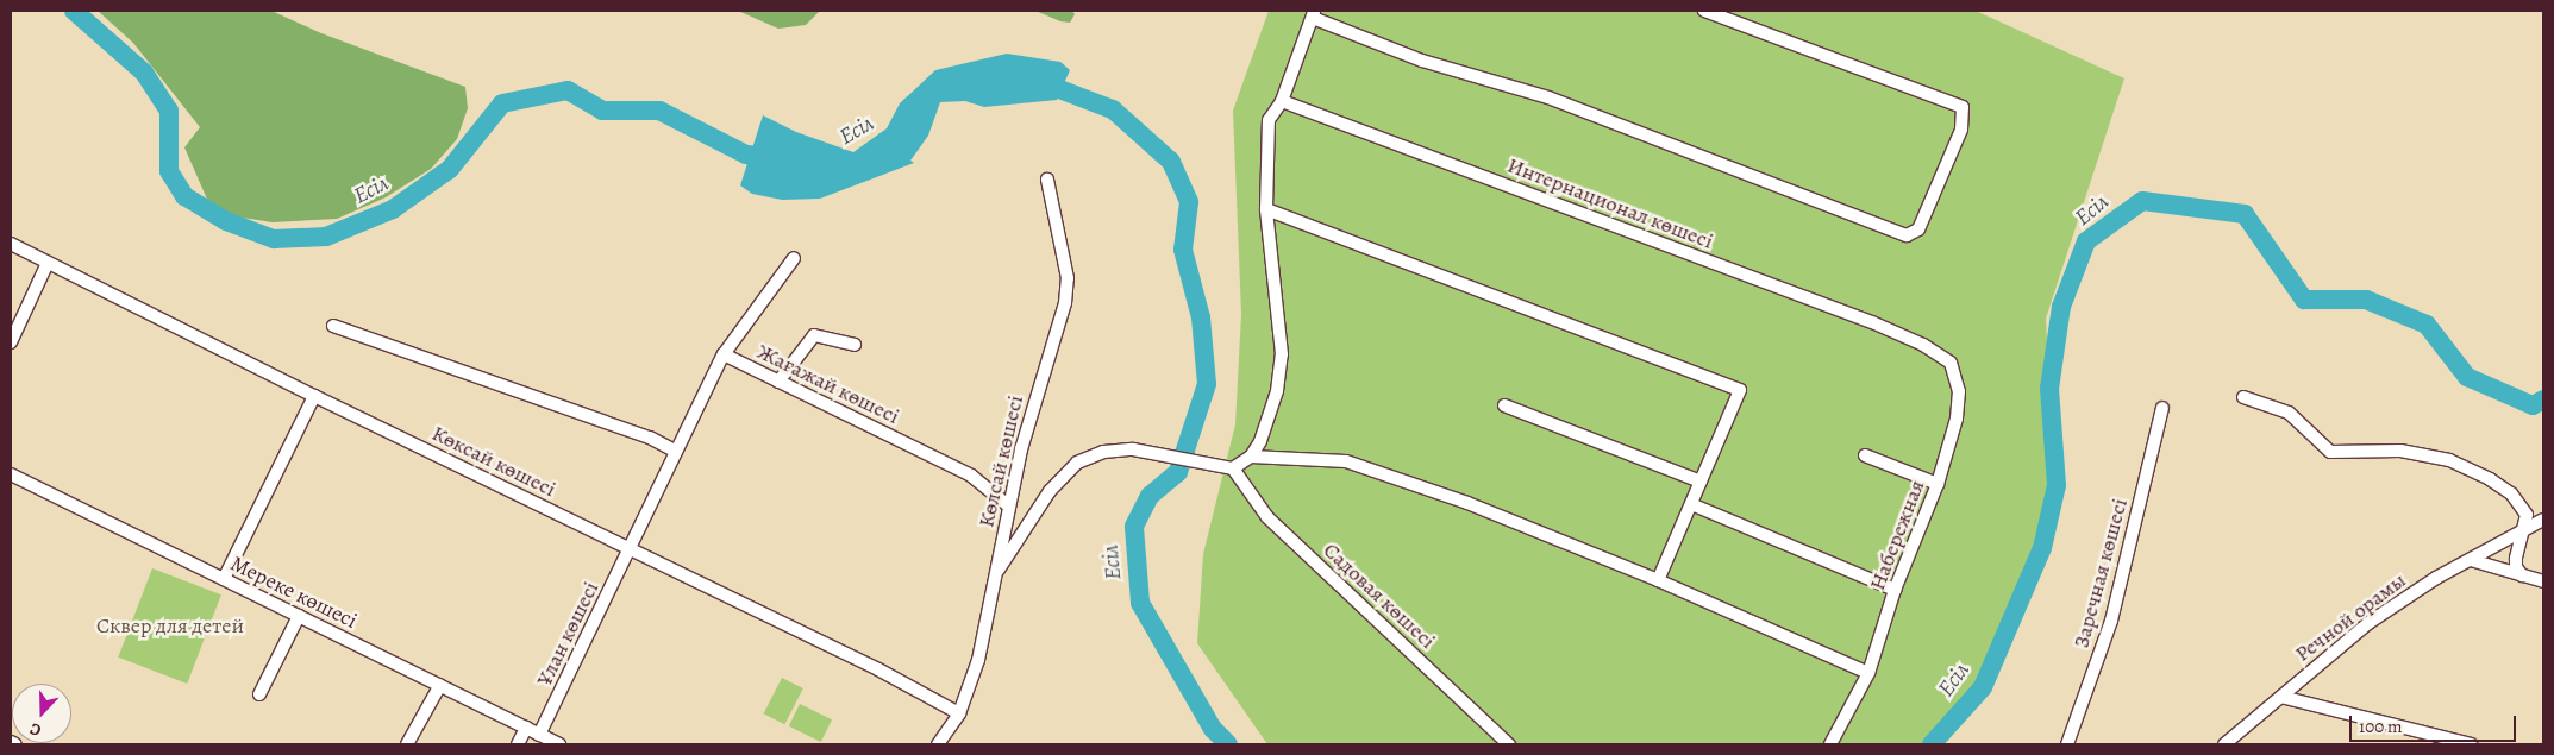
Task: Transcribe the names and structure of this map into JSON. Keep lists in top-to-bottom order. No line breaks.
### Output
{"streets":{"street":["Интернационал көшесі","Жағажай көшесі","Көксай көшесі","Көлсай көшесі","Набережная","Заречная көшесі","Мереке көшесі","Садовая көшесі","Речной орамы","Ұлан көшесі"]},"crossings":[["Интернационал көшесі","Набережная"],["Жағажай көшесі","Көксай көшесі"],["Жағажай көшесі","Көлсай көшесі"],["Жағажай көшесі","Ұлан көшесі"],["Көксай көшесі","Көлсай көшесі"],["Көксай көшесі","Ұлан көшесі"],["Мереке көшесі","Ұлан көшесі"]],"water":["Есіл"],"parks":["Сквер для детей"],"scale_bar":"100 m","north":"bottom"}
